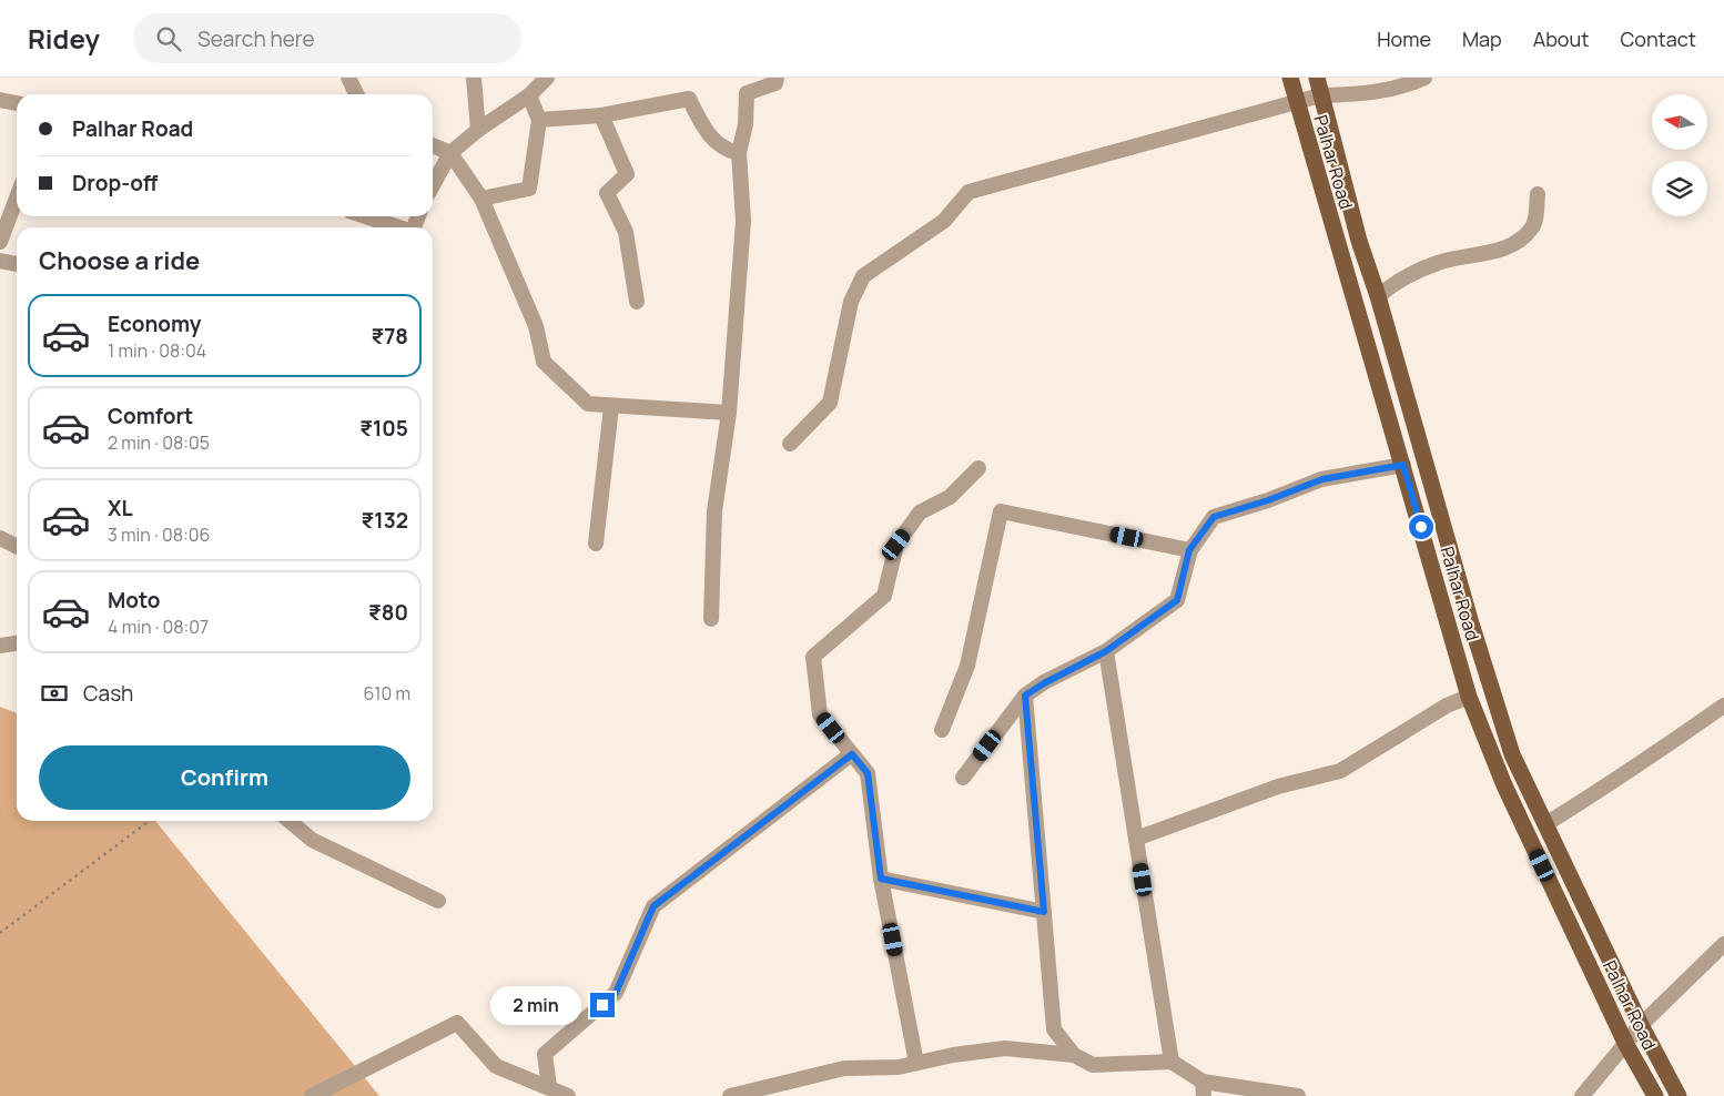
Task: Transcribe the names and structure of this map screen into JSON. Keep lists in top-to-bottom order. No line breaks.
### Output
{"streets":{"main road":["Palhar Road"]},"north":"left","page":{"header":"Ridey","search":"Search here","nav":["Home","Map","About","Contact"],"banner":["Palhar Road","Drop-off"],"heading":"Choose a ride","list":[{"name":"Economy","note":"1 min · 08:04","value":"₹78"},{"name":"Comfort","note":"2 min · 08:05","value":"₹105"},{"name":"XL","note":"3 min · 08:06","value":"₹132"},{"name":"Moto","note":"4 min · 08:07","value":"₹80"}],"pay":["Cash","610 m"],"buttons":"Confirm","bubble":"2 min"}}
